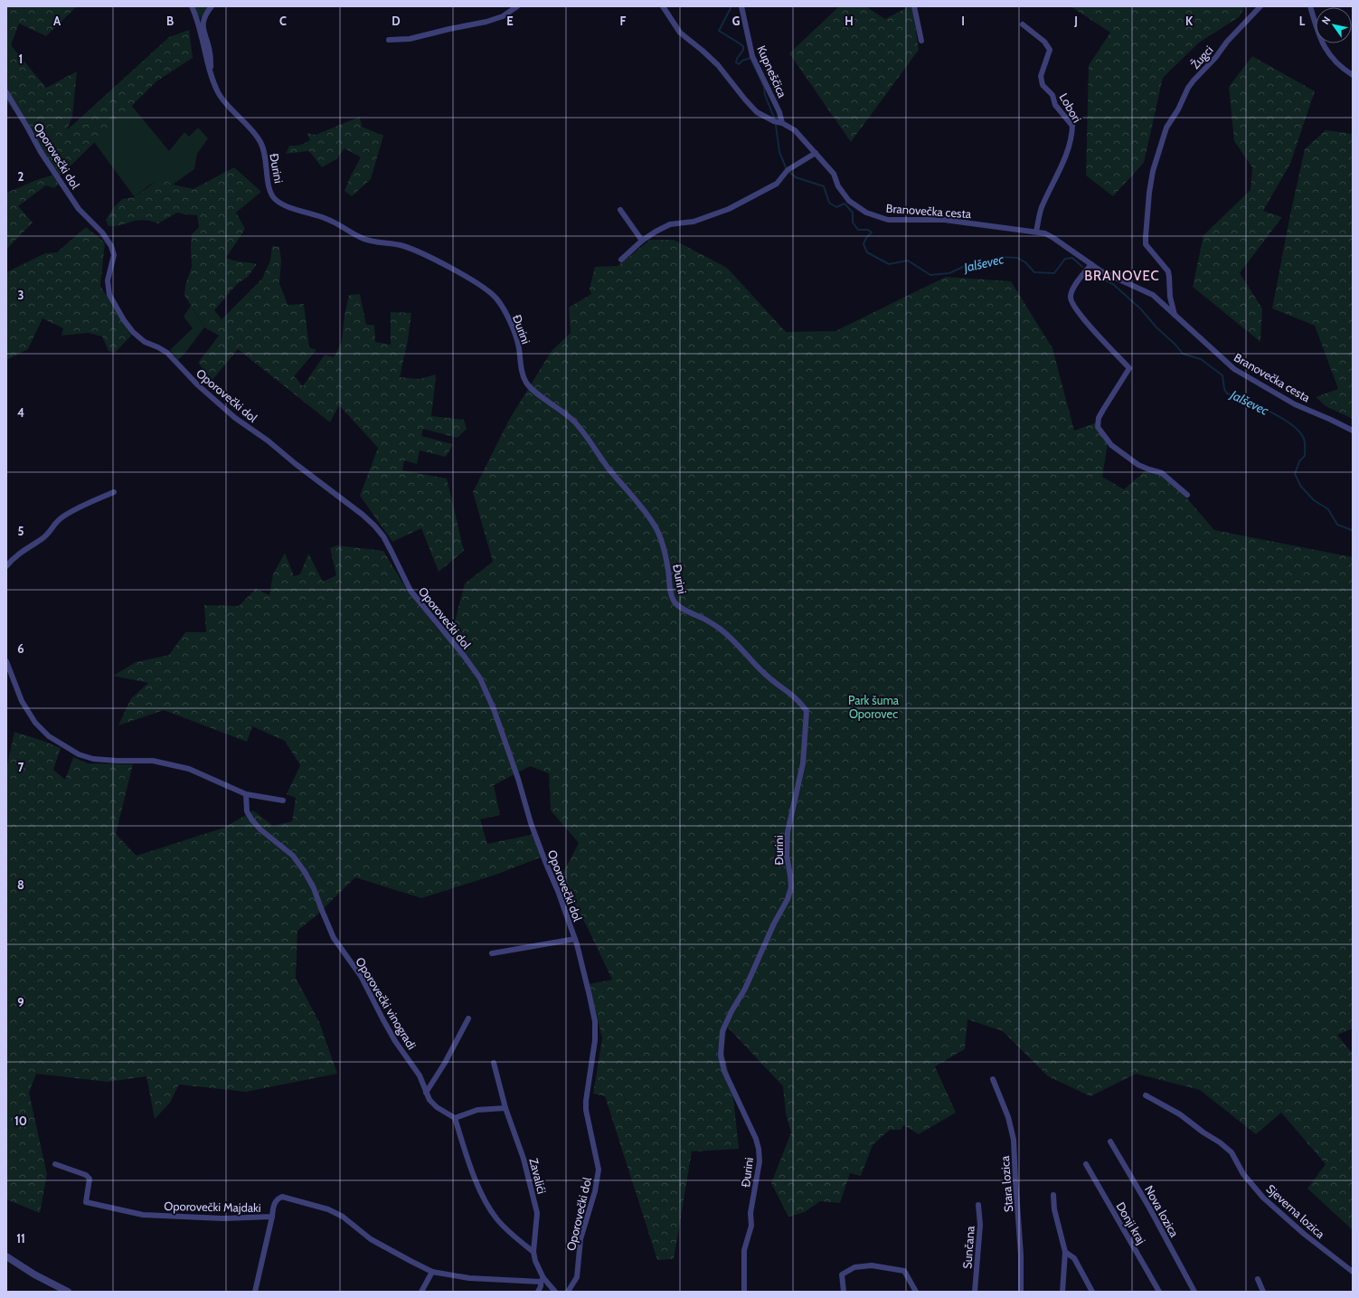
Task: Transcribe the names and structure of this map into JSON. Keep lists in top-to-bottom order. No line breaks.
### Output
{"streets":{"street":["Žugci","Kupneščica","Lobori","Oporovečki dol","Đurini","Branovečka cesta","Oporovečki vinogradi","Zavalići","Stara lozica","Oporovečki Majdaki","Nova lozica","Sjeverna lozica","Donji kraj","Sunčana"]},"crossings":[["Žugci","Branovečka cesta"],["Kupneščica","Branovečka cesta"],["Lobori","Branovečka cesta"]],"districts":["BRANOVEC"],"water":["Jalševec"],"parks":["Park šuma Oporovec"],"north":"top left","grid":{"columns":["A","B","C","D","E","F","G","H","I","J","K","L"],"rows":["1","2","3","4","5","6","7","8","9","10","11"]}}
